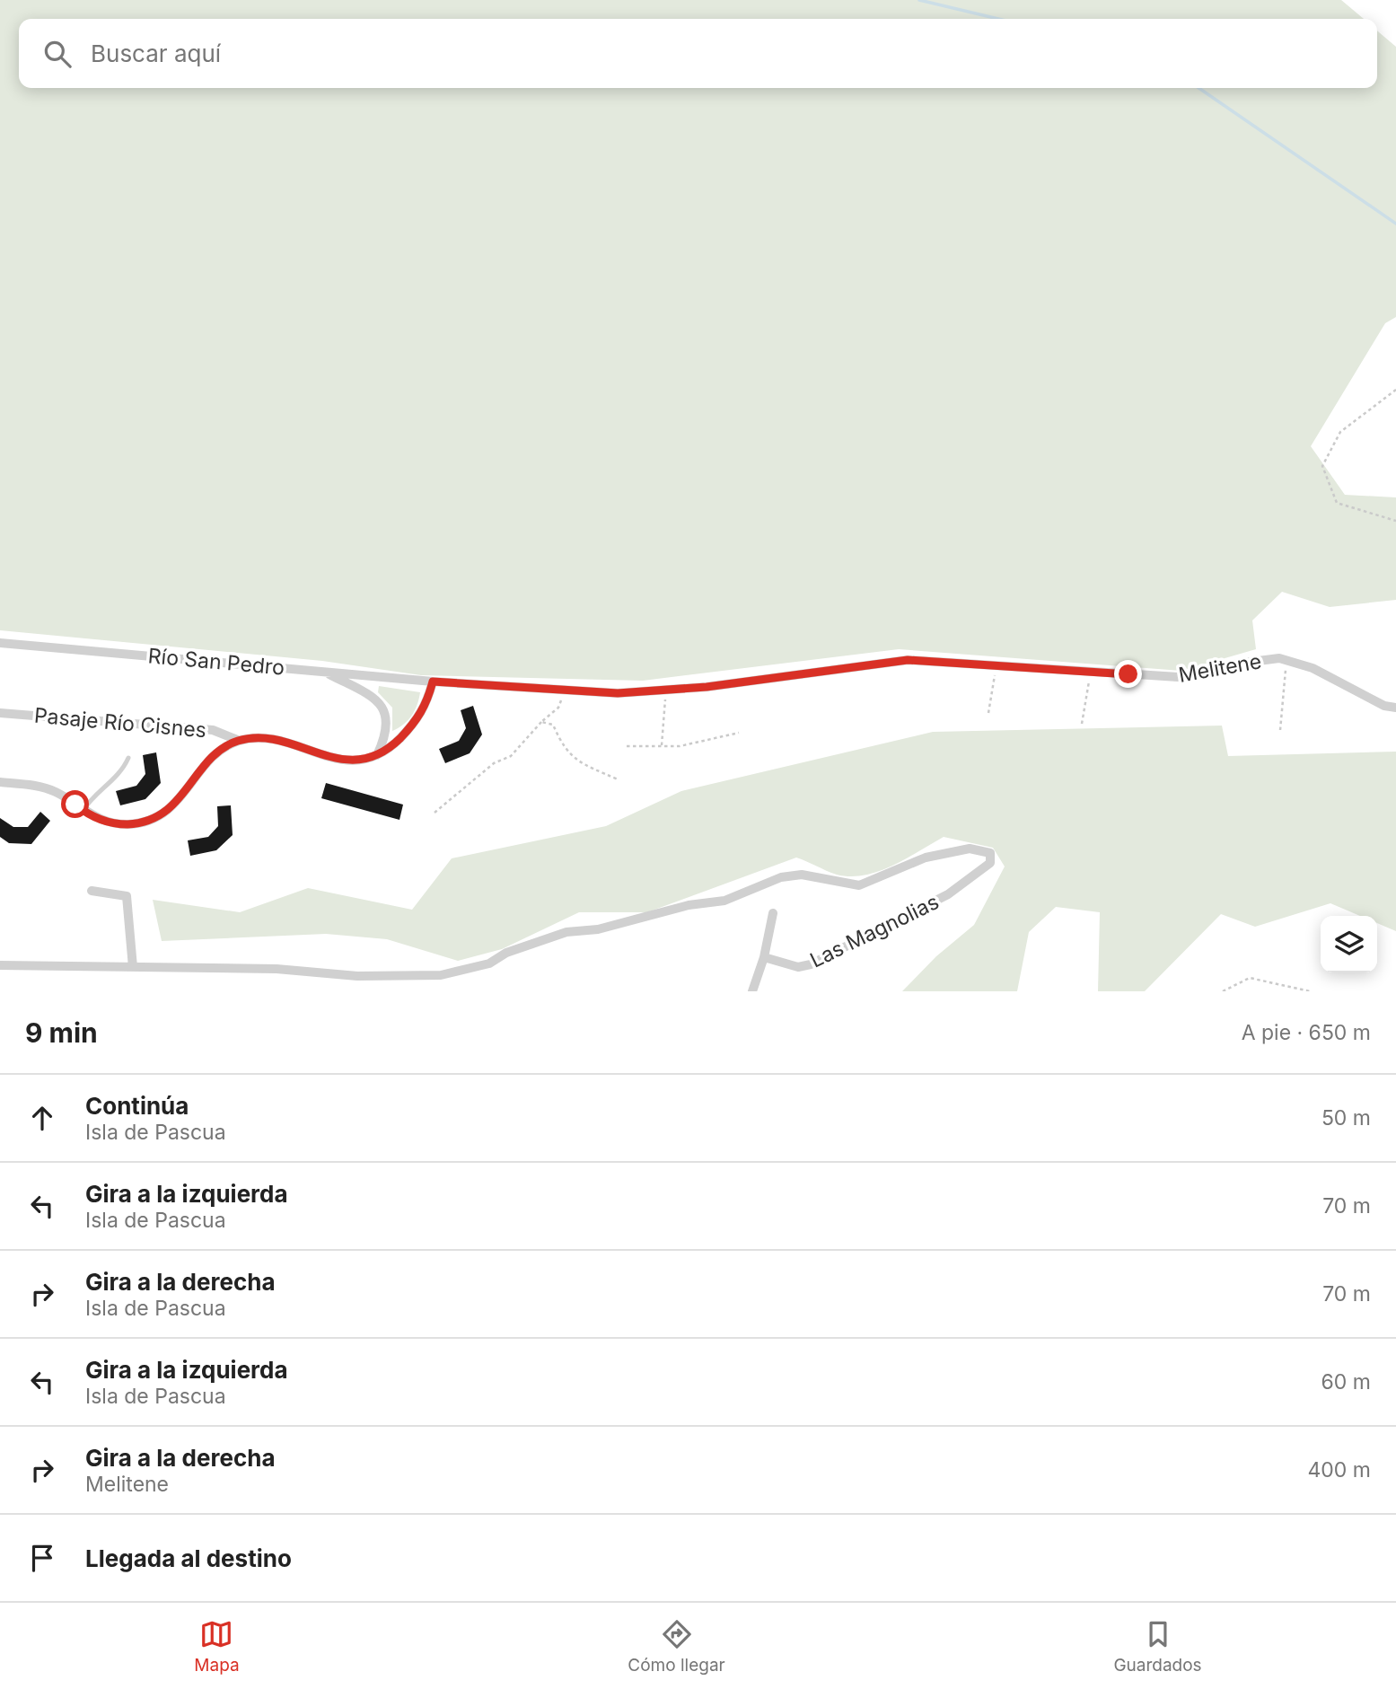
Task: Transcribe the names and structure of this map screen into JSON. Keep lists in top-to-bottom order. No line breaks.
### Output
{"streets":{"street":["Río San Pedro","Melitene","Pasaje Río Cisnes","Las Magnolias"]},"crossings":[["Río San Pedro","Melitene"]],"page":{"search":"Buscar aquí","heading":["9 min","A pie · 650 m"],"list":[["Continúa","Isla de Pascua","50 m"],["Gira a la izquierda","Isla de Pascua","70 m"],["Gira a la derecha","Isla de Pascua","70 m"],["Gira a la izquierda","Isla de Pascua","60 m"],["Gira a la derecha","Melitene","400 m"],"Llegada al destino"],"nav":["Mapa","Cómo llegar","Guardados"]}}
